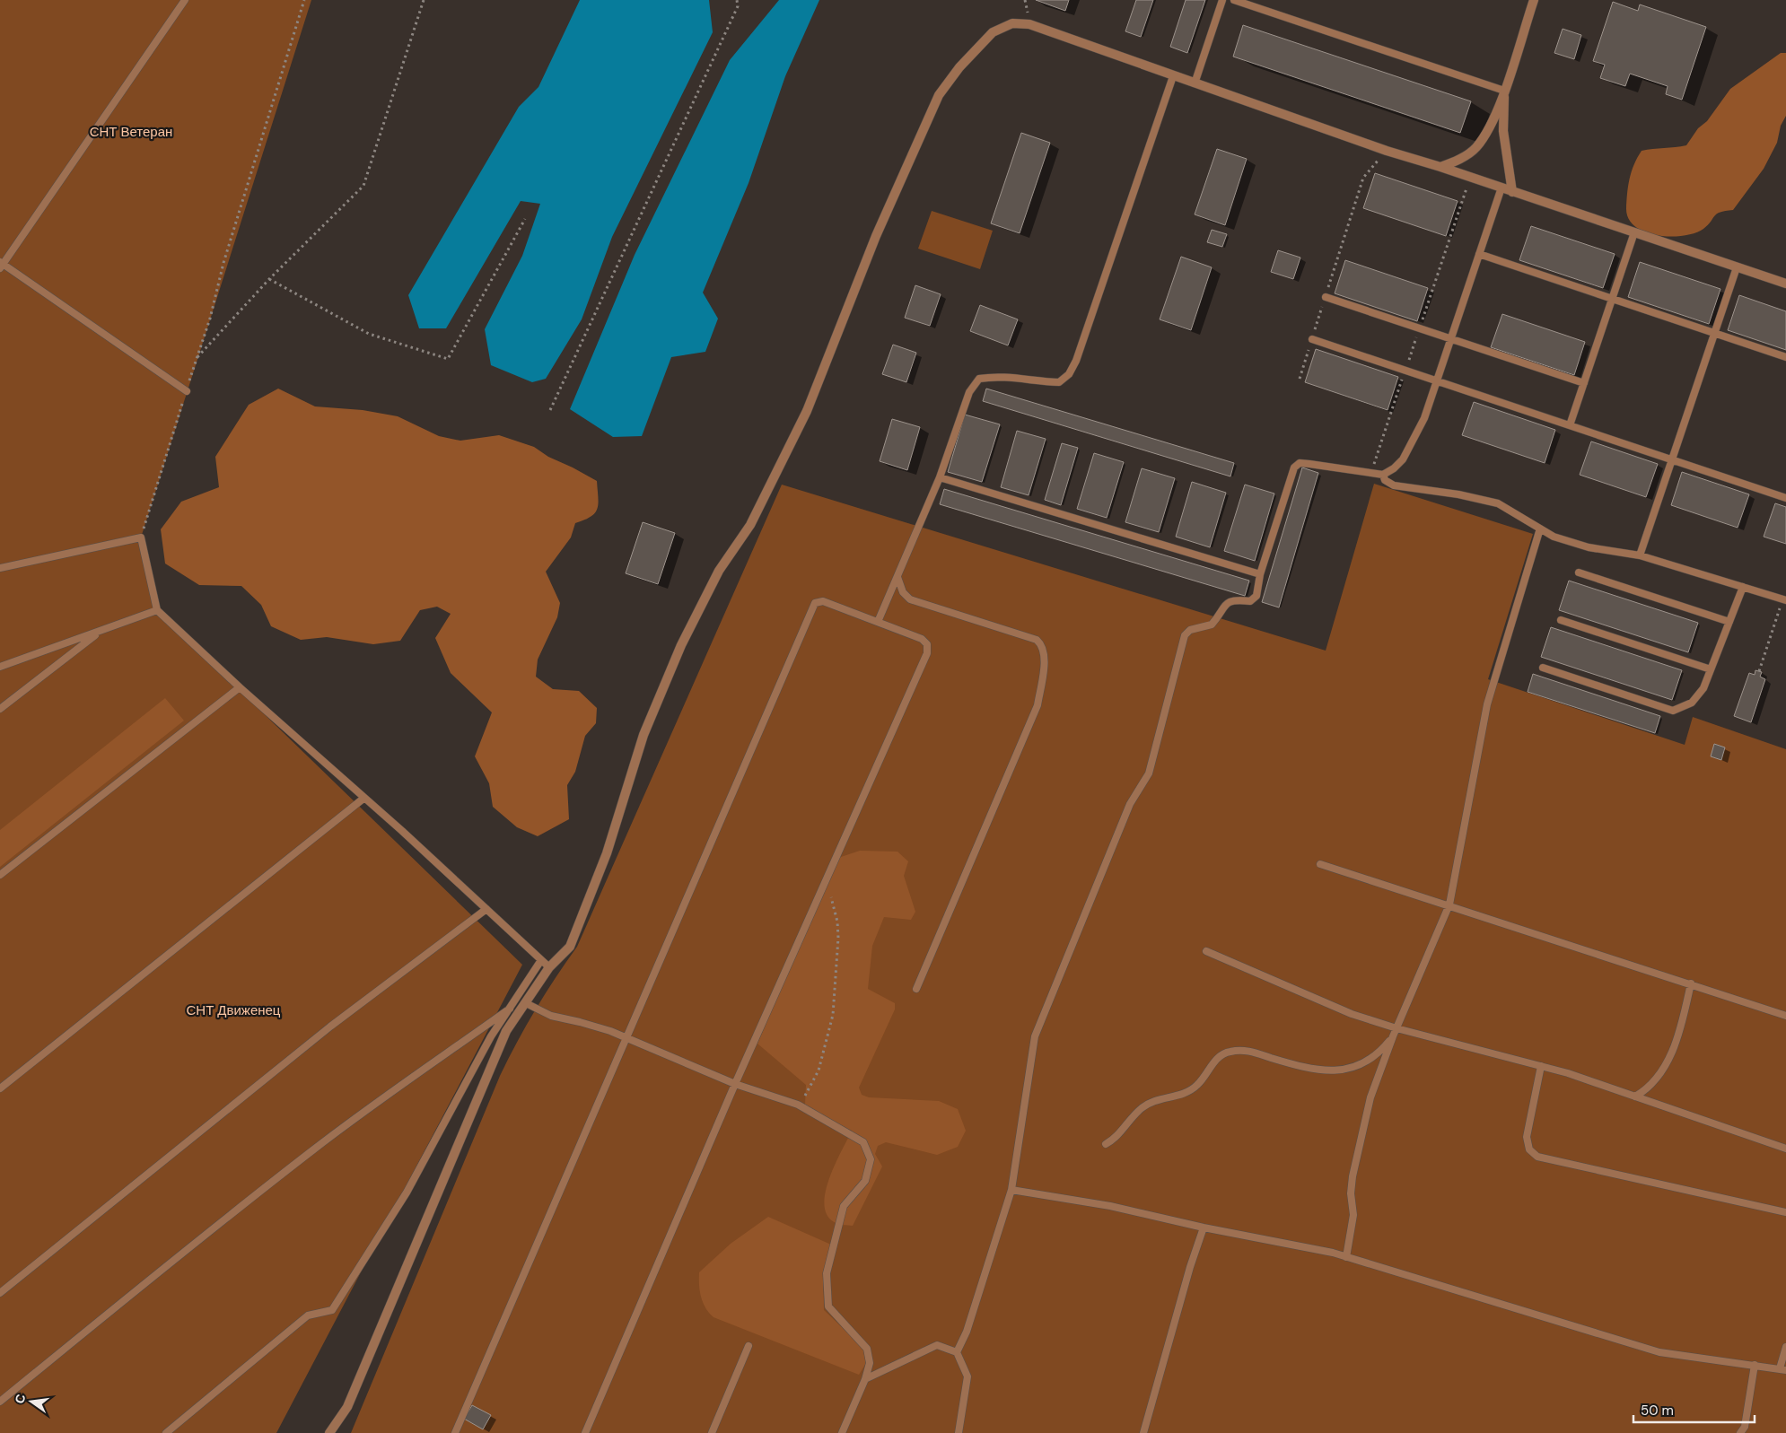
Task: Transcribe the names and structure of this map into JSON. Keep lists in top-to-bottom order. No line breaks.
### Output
{"parks":["СНТ Ветеран","СНТ Движенец"],"scale_bar":"50 m","north":"left"}
